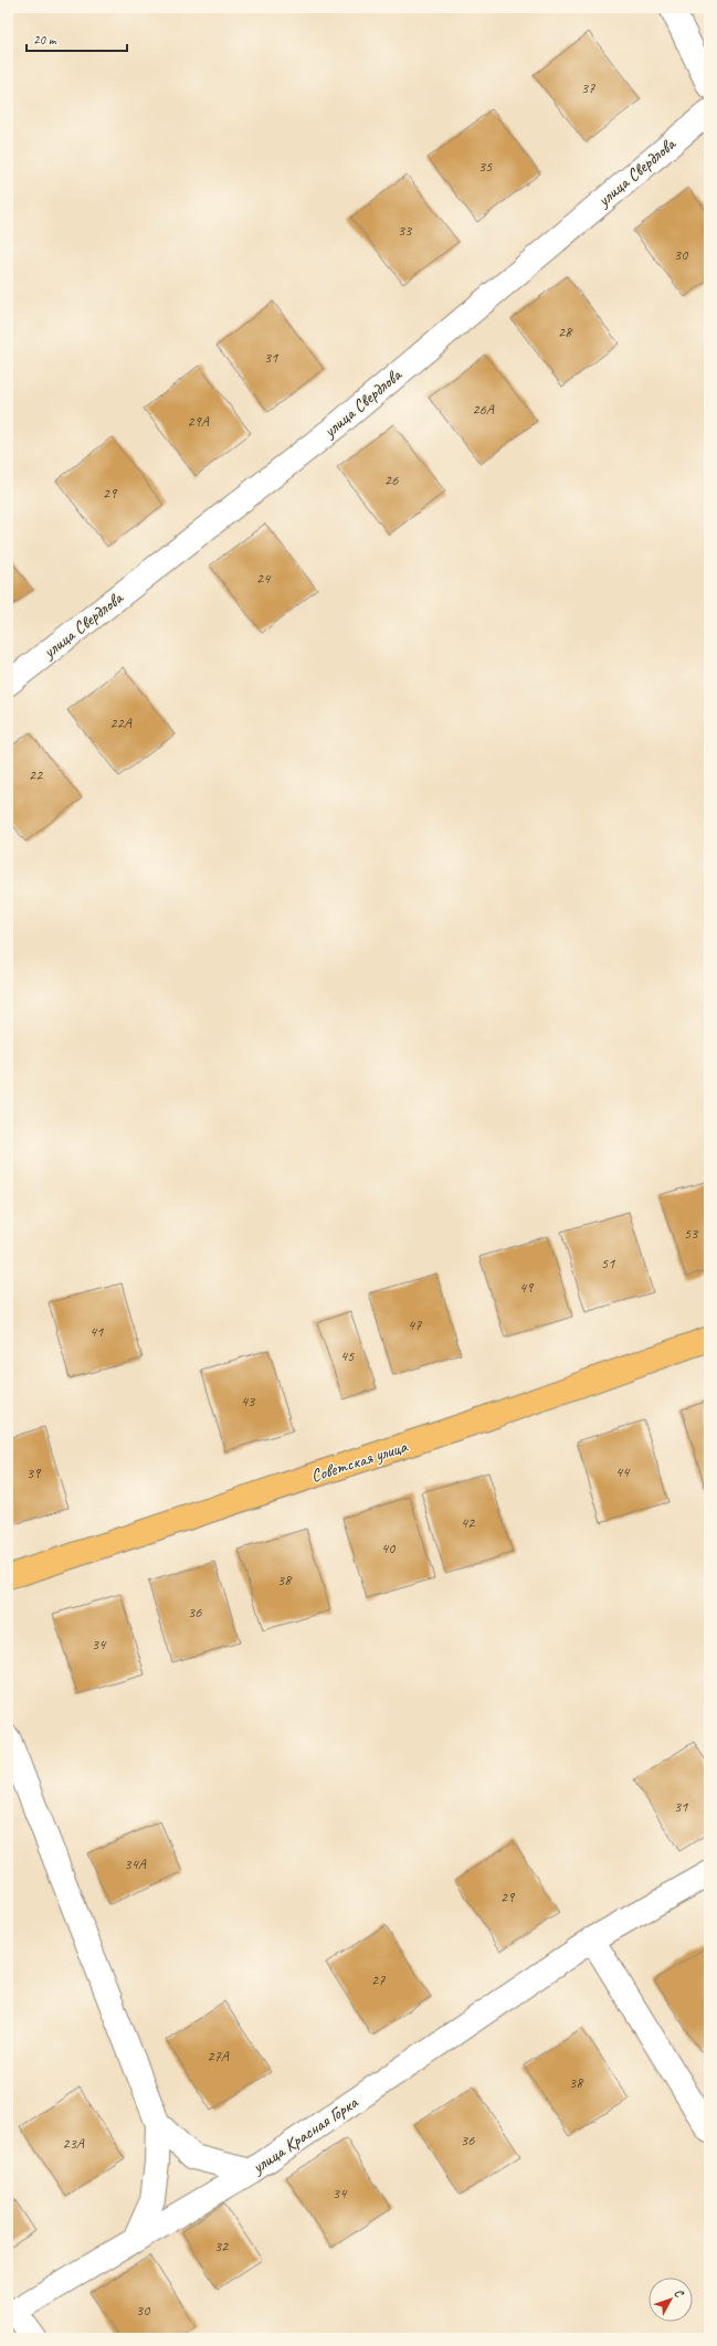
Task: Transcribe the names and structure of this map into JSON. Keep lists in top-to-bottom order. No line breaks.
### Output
{"streets":{"main road":["Советская улица"],"street":["улица Свердлова","улица Красная Горка"]},"house_numbers":["37","35","33","30","28","31","26А","29А","26","29","24","22А","22","53","51","49","47","41","45","43","44","39","42","40","38","36","34","31","34А","29","27","27А","38","36","23А","34","32","30"],"scale_bar":"20 m","north":"top right"}
